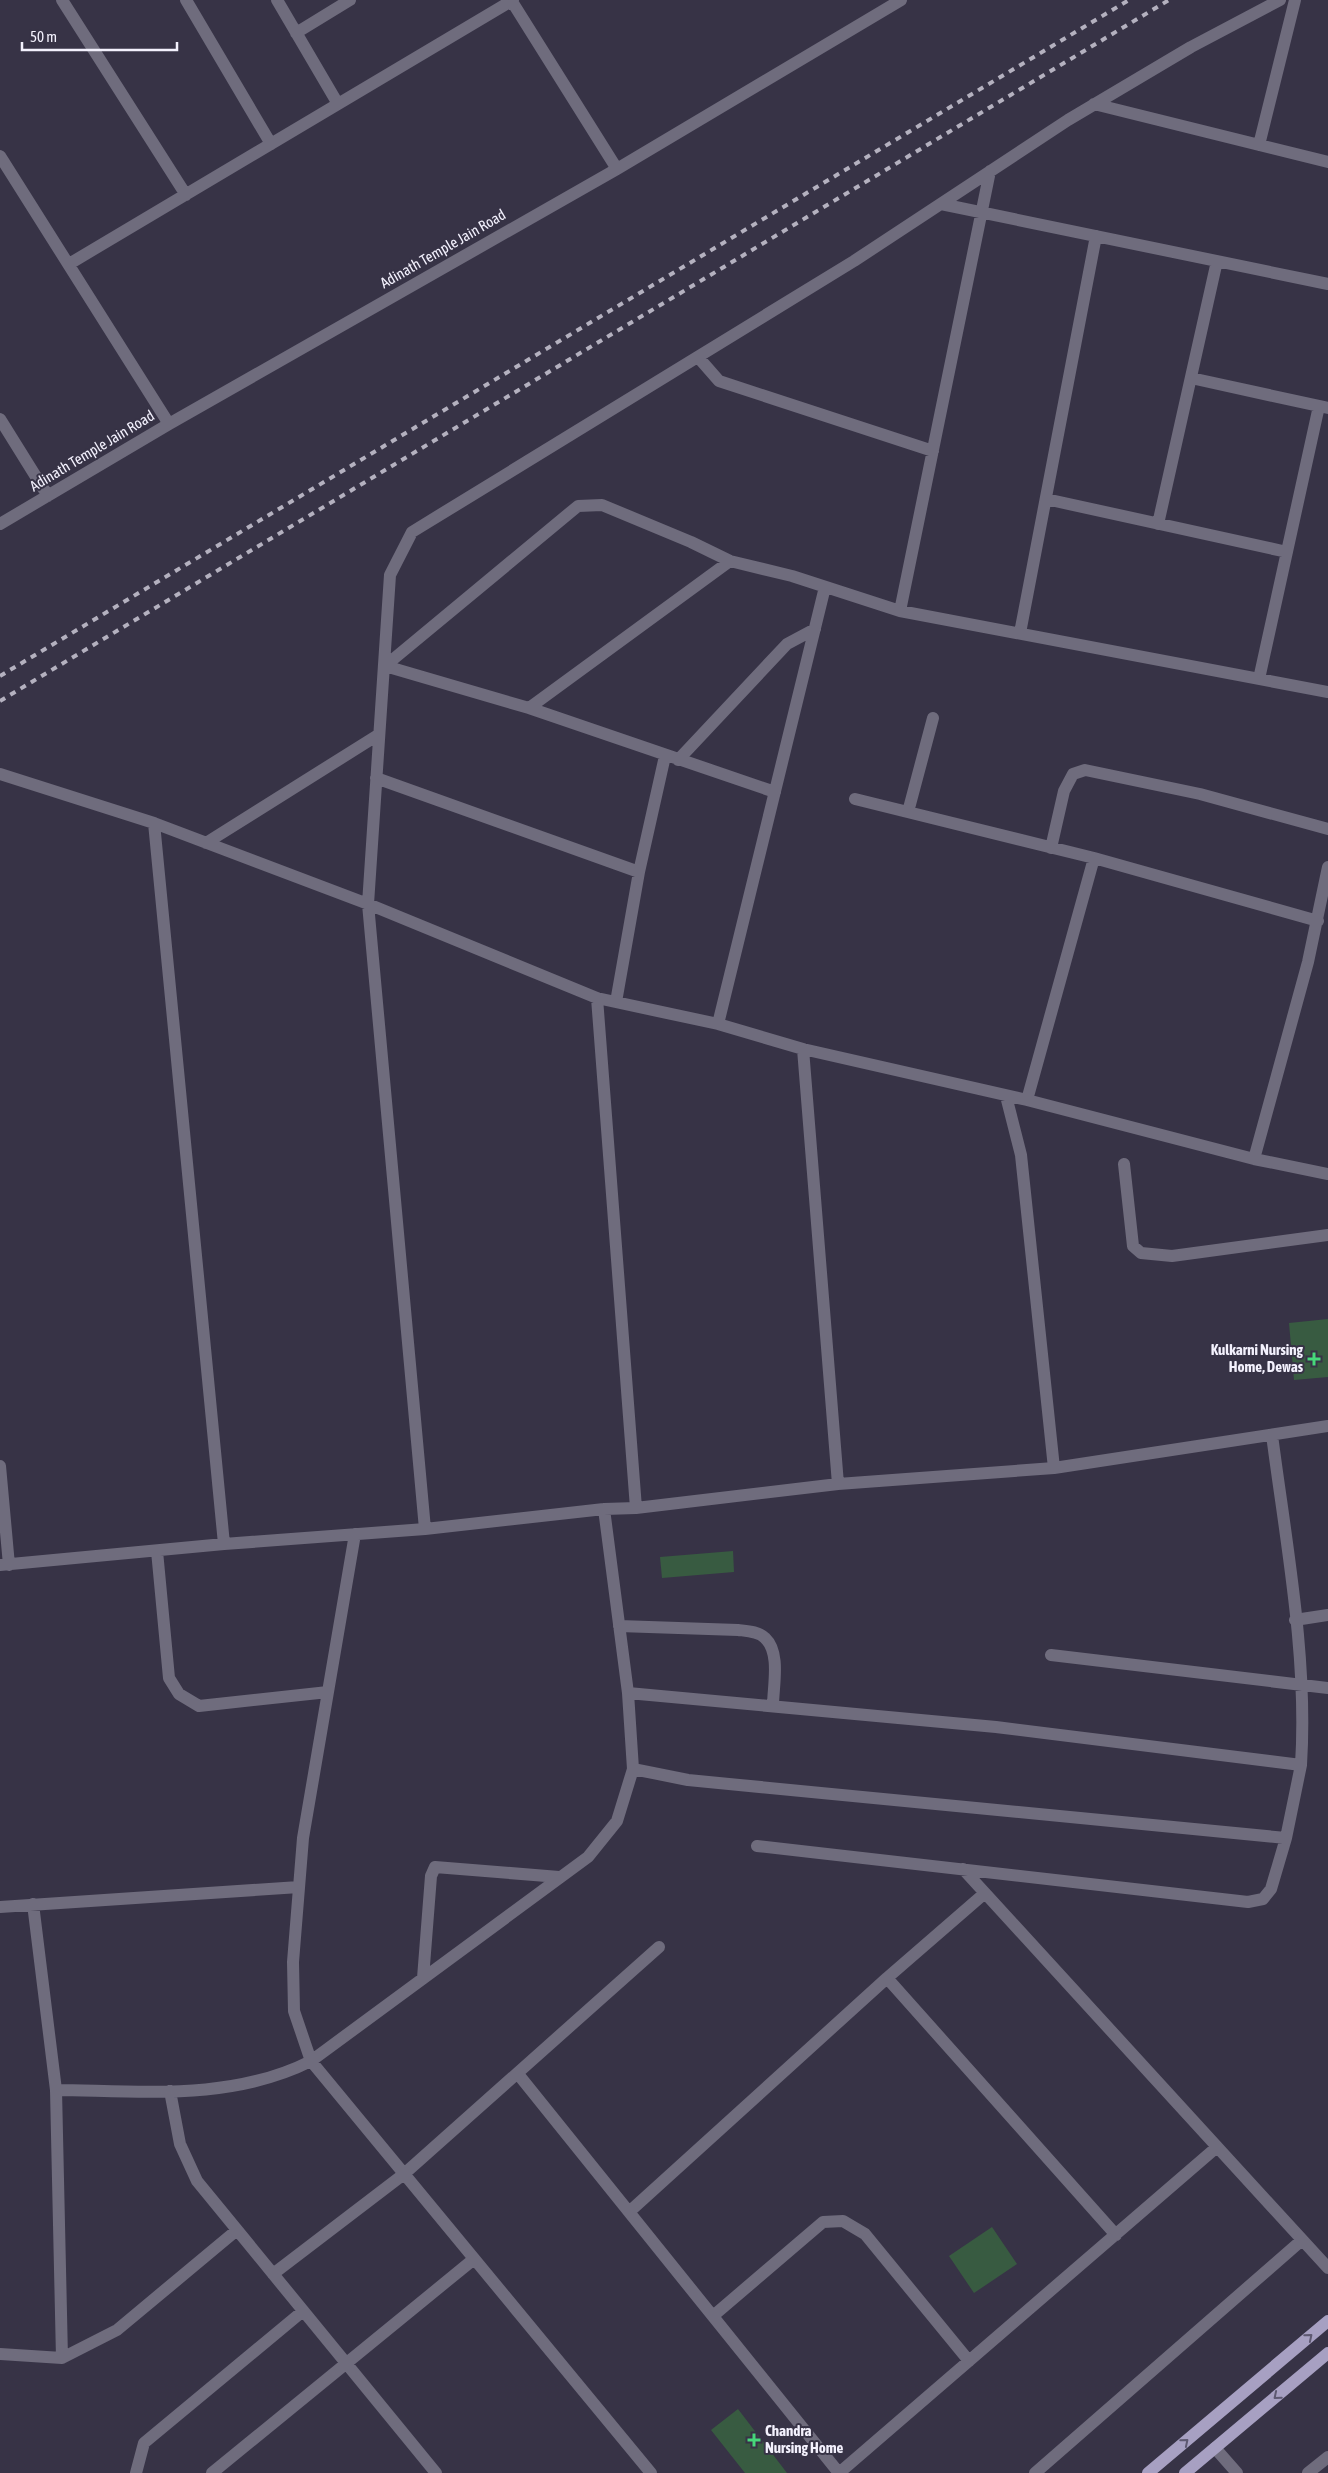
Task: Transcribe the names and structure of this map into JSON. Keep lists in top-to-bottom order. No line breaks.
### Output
{"streets":{"street":["Adinath Temple Jain Road"]},"places":{"health":["Kulkarni Nursing Home, Dewas","Chandra Nursing Home"]},"scale_bar":"50 m"}
